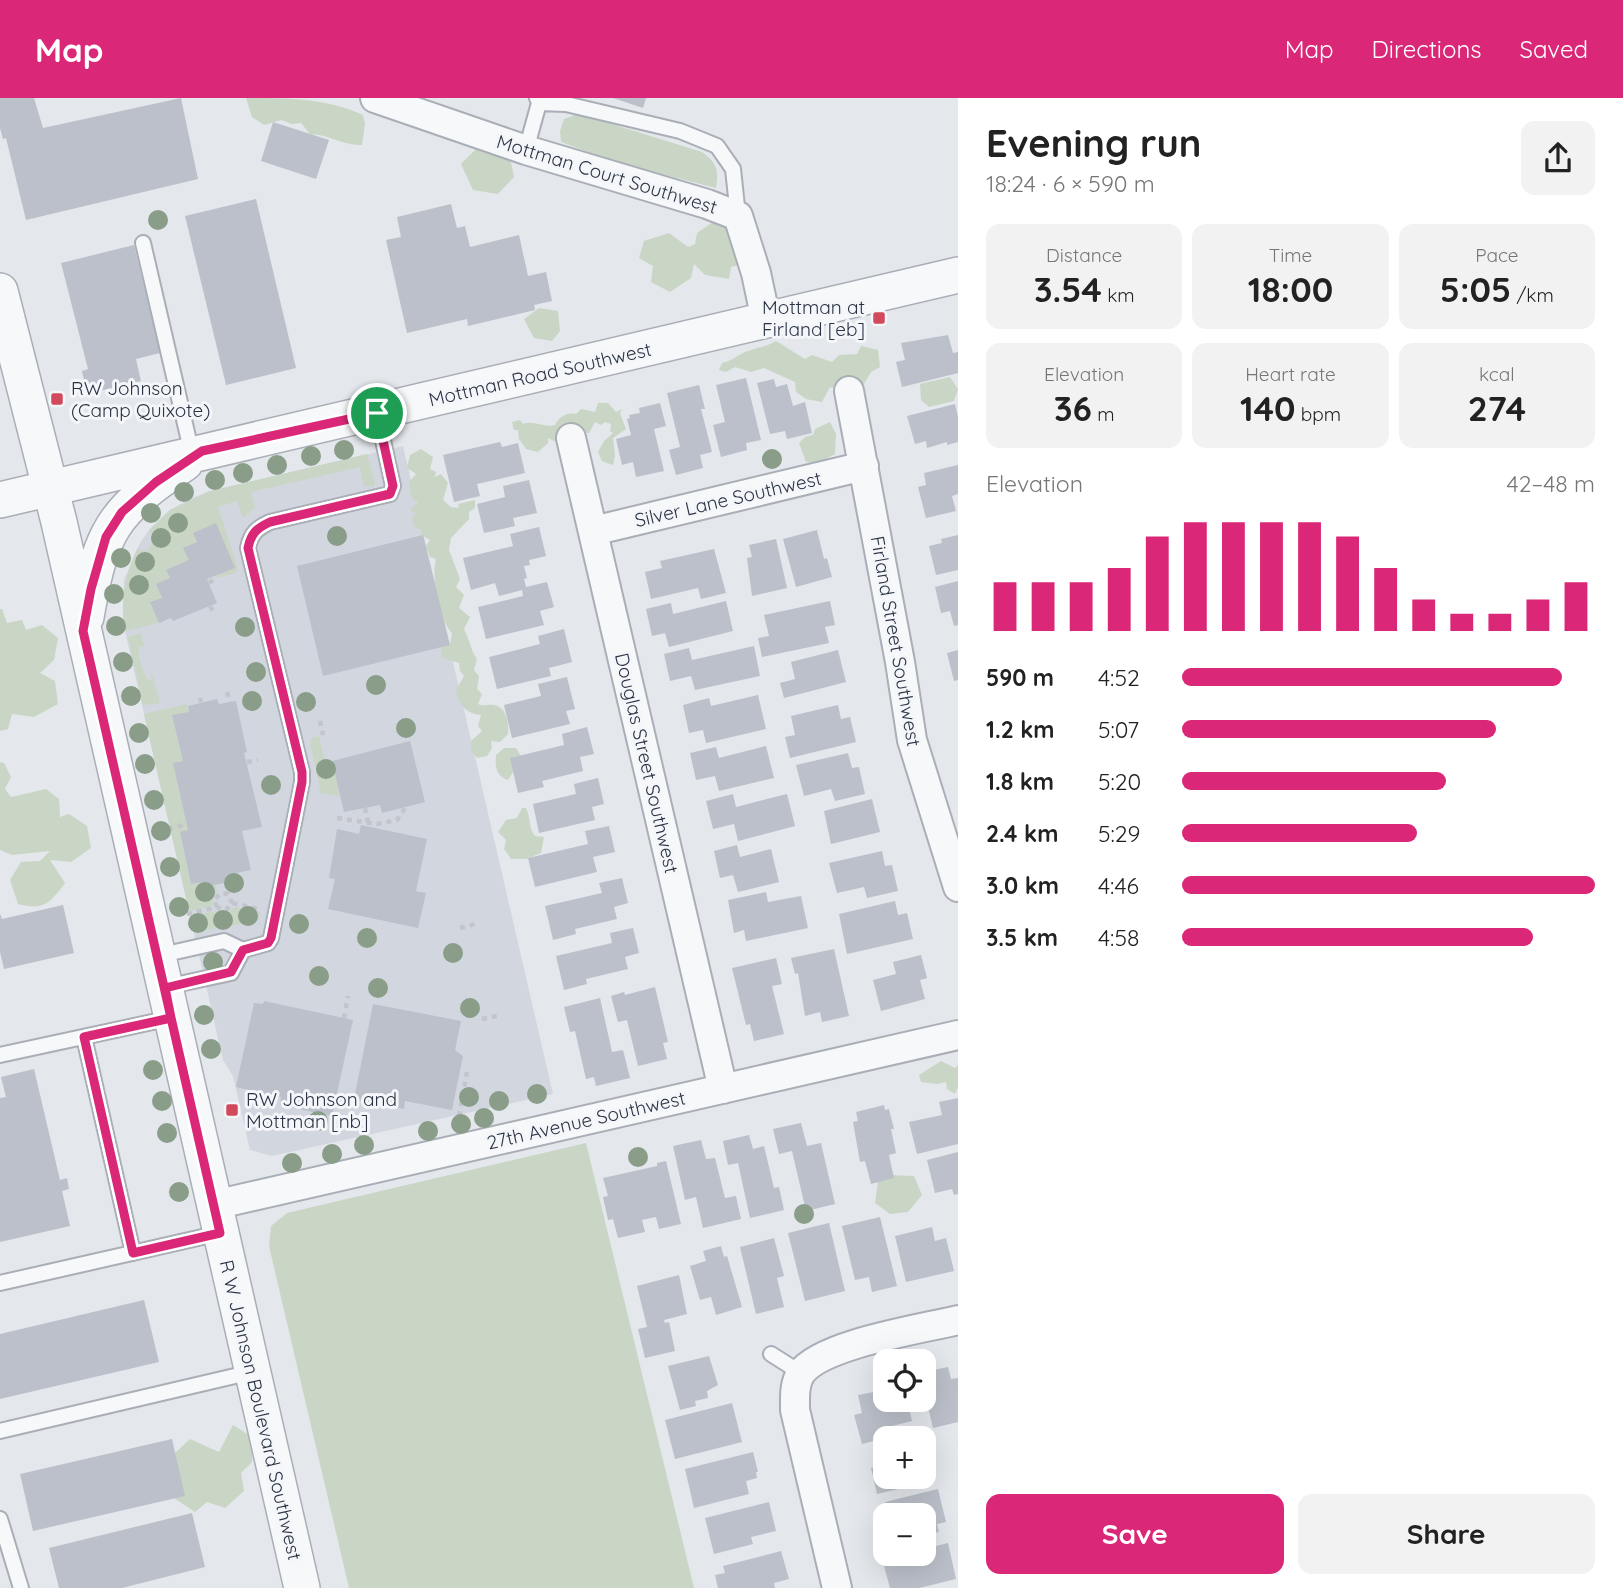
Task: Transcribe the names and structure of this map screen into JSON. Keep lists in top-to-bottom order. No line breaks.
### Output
{"streets":{"street":["Mottman Court Southwest","Mottman Road Southwest","Silver Lane Southwest","Firland Street Southwest","Douglas Street Southwest","27th Avenue Southwest","R W Johnson Boulevard Southwest"]},"crossings":[["Mottman Court Southwest","Mottman Road Southwest"],["Mottman Road Southwest","R W Johnson Boulevard Southwest"],["Silver Lane Southwest","Firland Street Southwest"],["Silver Lane Southwest","Douglas Street Southwest"],["Douglas Street Southwest","27th Avenue Southwest"],["27th Avenue Southwest","R W Johnson Boulevard Southwest"]],"places":{"transit":["Mottman at Firland [eb]","RW Johnson (Camp Quixote)","RW Johnson and Mottman [nb]"]},"page":{"header":"Map","nav":["Map","Directions","Saved"],"heading":["Evening run","18:24 · 6 × 590 m"],"stats":[["Distance","3.54 km"],["Time","18:00"],["Pace","5:05 /km"],["Elevation","36 m"],["Heart rate","140 bpm"],["kcal","274"]],"chart":["Elevation","42–48 m"],"list":[{"name":"590 m","note":"4:52"},{"name":"1.2 km","note":"5:07"},{"name":"1.8 km","note":"5:20"},{"name":"2.4 km","note":"5:29"},{"name":"3.0 km","note":"4:46"},{"name":"3.5 km","note":"4:58"}],"map_buttons":["+","−"],"buttons":["Save","Share"]}}
